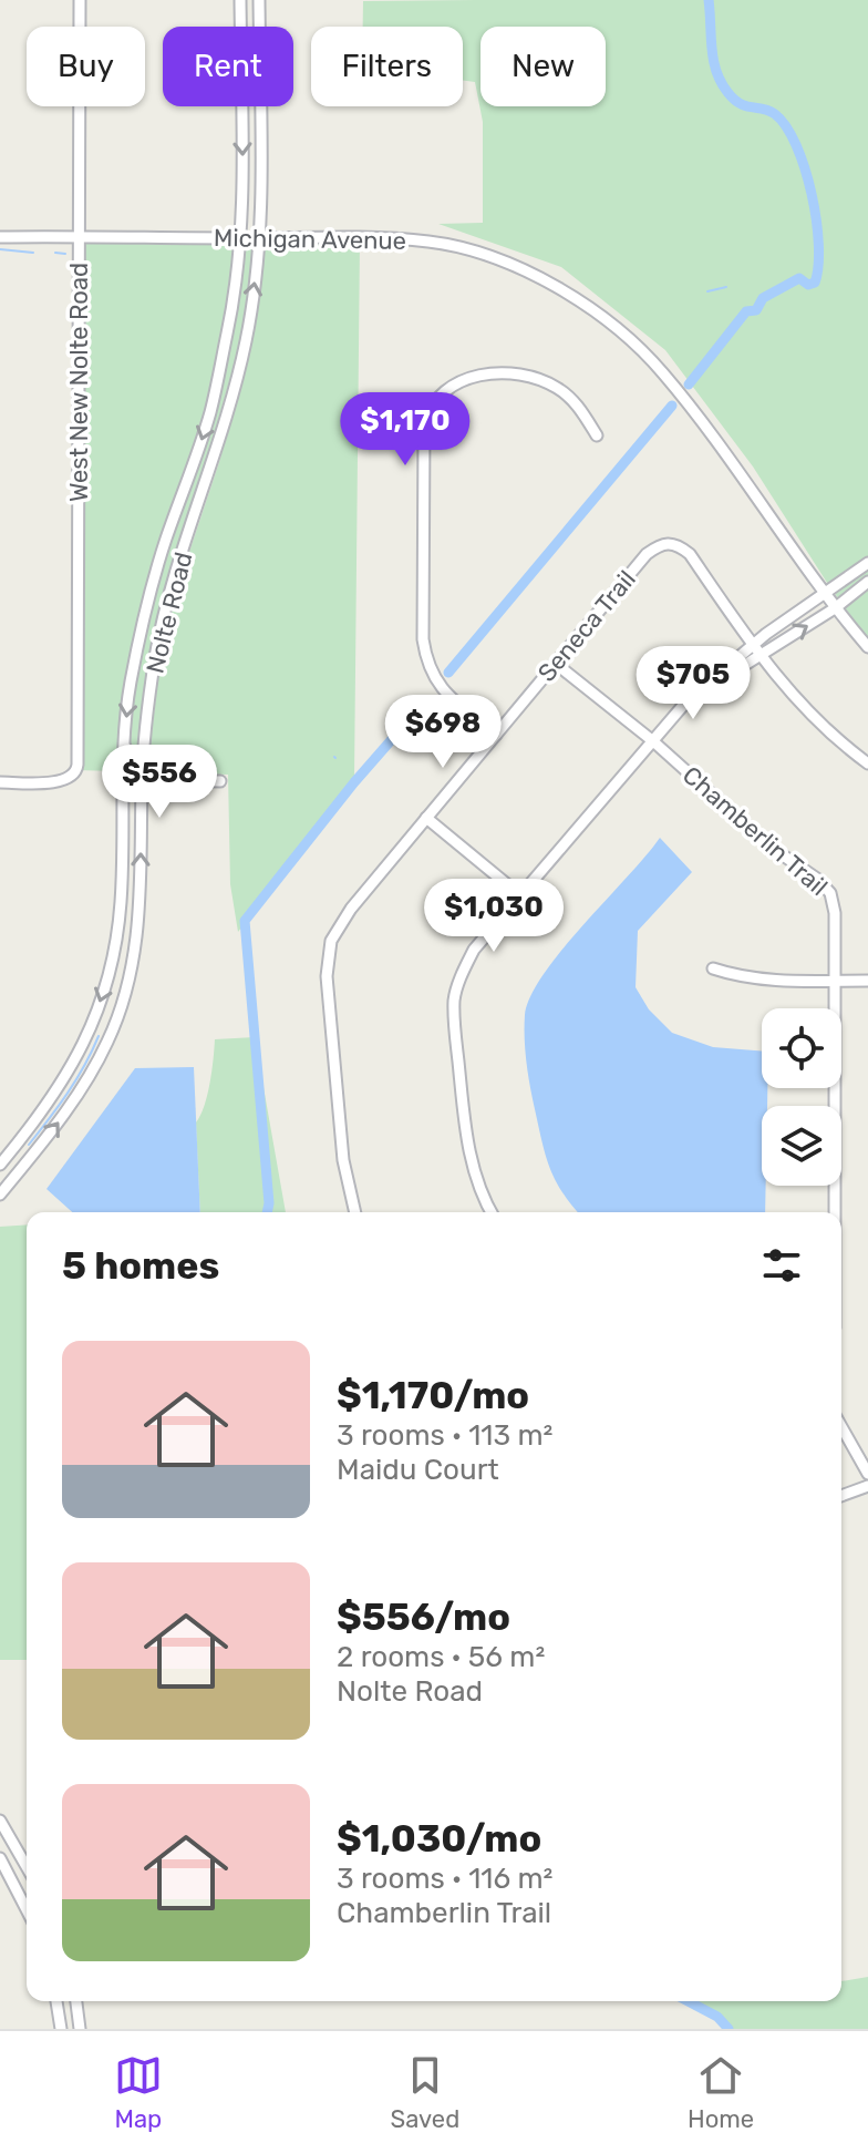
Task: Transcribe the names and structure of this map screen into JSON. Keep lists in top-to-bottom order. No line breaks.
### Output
{"streets":{"street":["Michigan Avenue","West New Nolte Road","Nolte Road","Seneca Trail","Chamberlin Trail"]},"crossings":[["Michigan Avenue","West New Nolte Road"],["Michigan Avenue","Nolte Road"],["Seneca Trail","Chamberlin Trail"]],"page":{"chip":["Buy","Rent","Filters","New"],"price":["$1,170","$705","$698","$556","$1,030"],"heading":"5 homes","list":[{"name":"$1,170/mo","note":"3 rooms · 113 m² · Maidu Court"},{"name":"$556/mo","note":"2 rooms · 56 m² · Nolte Road"},{"name":"$1,030/mo","note":"3 rooms · 116 m² · Chamberlin Trail"}],"tabs":["Map","Saved","Home"]}}
